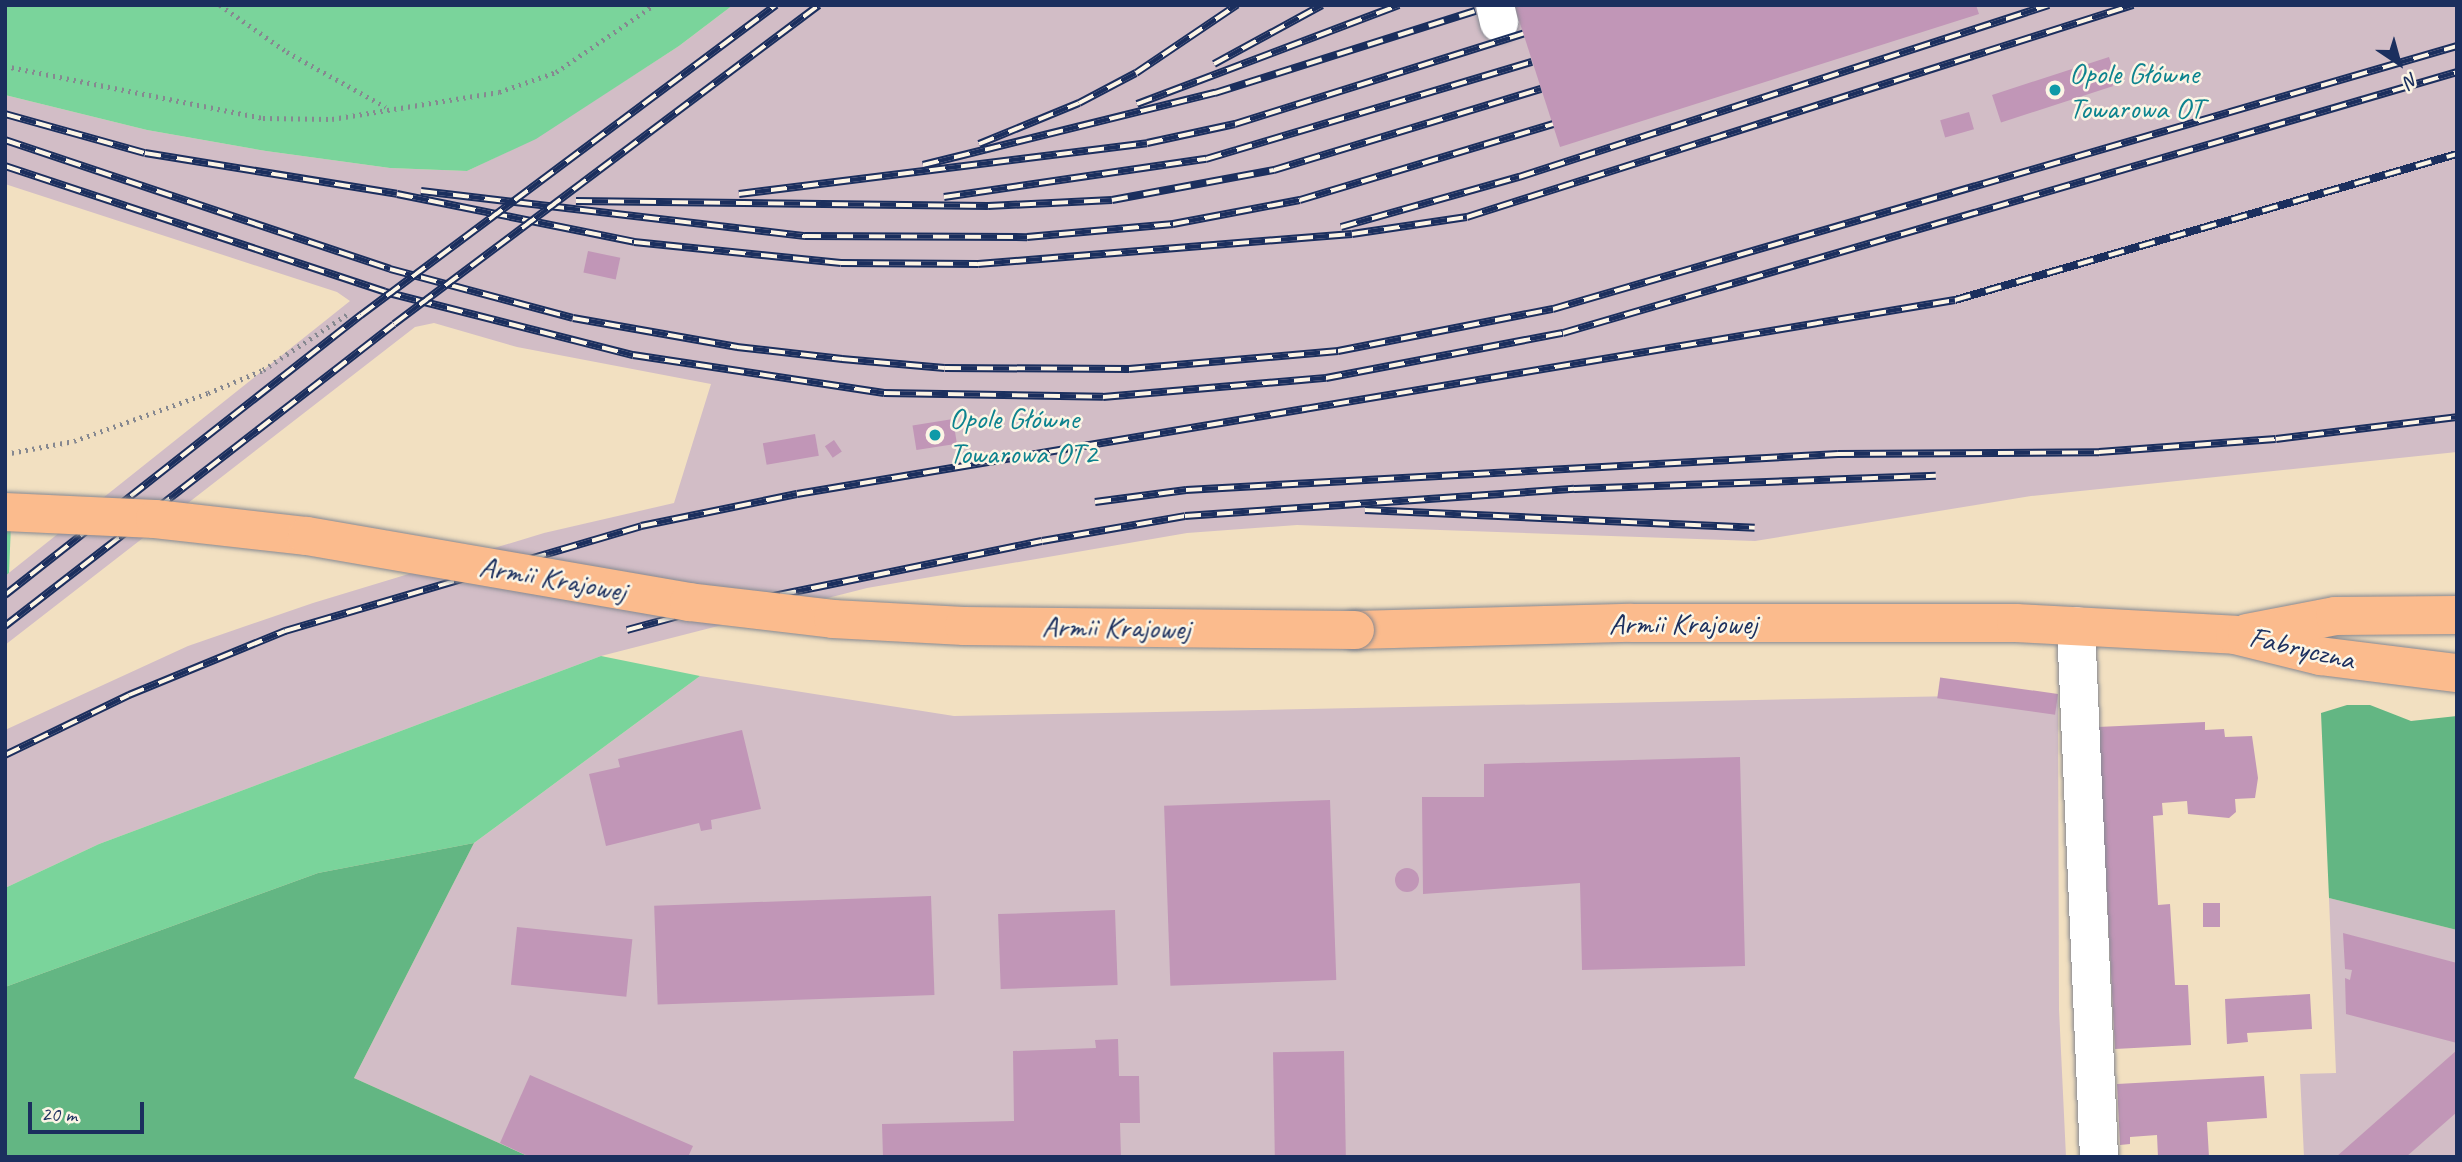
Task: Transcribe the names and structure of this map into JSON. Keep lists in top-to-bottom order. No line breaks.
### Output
{"streets":{"main road":["Armii Krajowej","Fabryczna"]},"crossings":[["Armii Krajowej","Fabryczna"]],"places":["Opole Główne Towarowa OT","Opole Główne Towarowa OT2"],"scale_bar":"20 m","north":"bottom right"}
